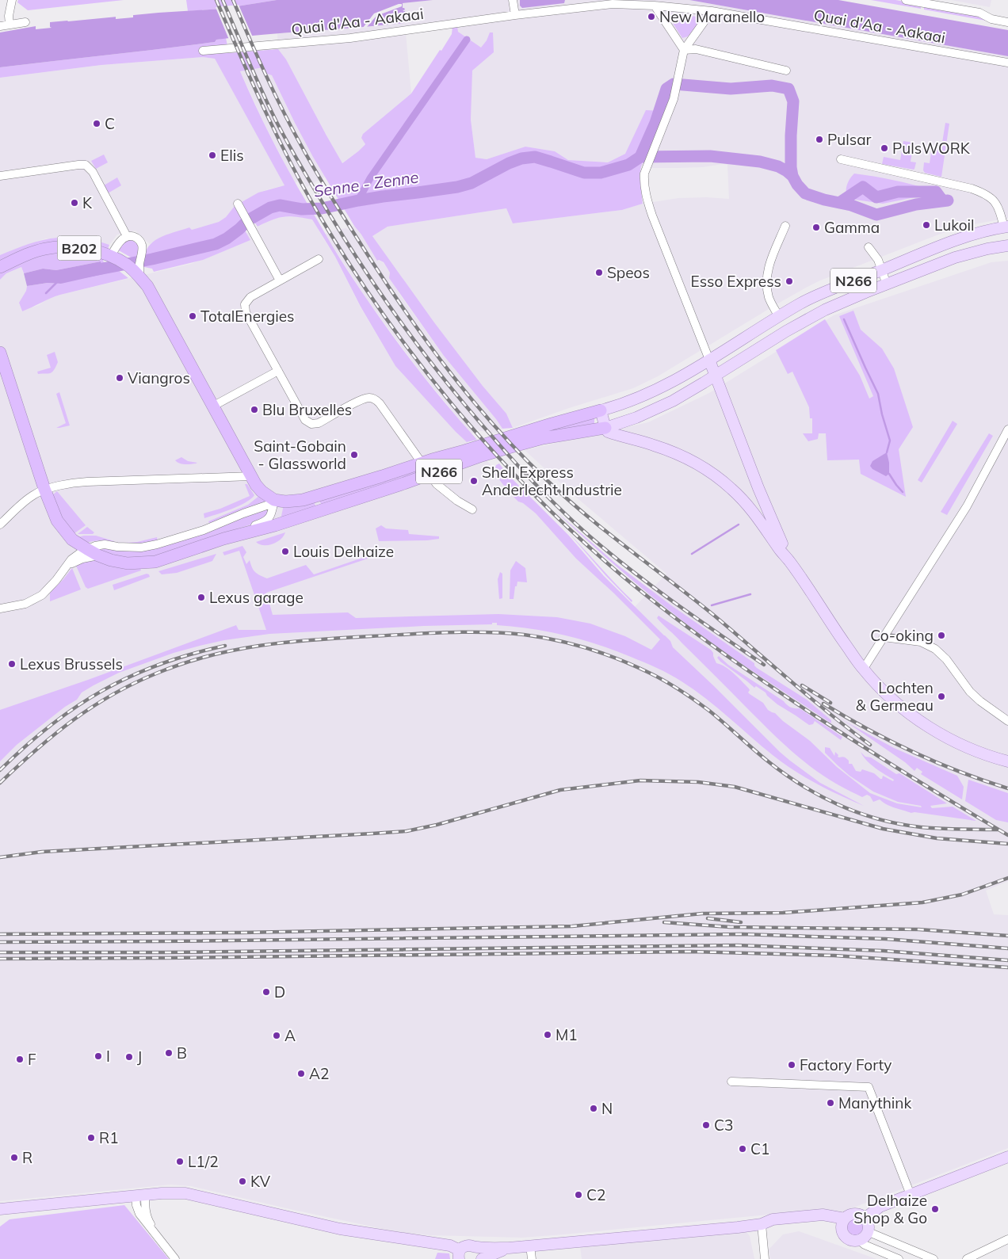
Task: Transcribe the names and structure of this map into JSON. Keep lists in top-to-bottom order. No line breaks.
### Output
{"streets":{"highway":["B202","N266"],"street":["Quai d'Aa - Aakaai"]},"crossings":[["B202","N266"]],"water":["Senne - Zenne"],"places":["New Maranello","C","Pulsar","PulsWORK","Elis","K","Lukoil","Gamma","Speos","Esso Express","TotalEnergies","Viangros","Blu Bruxelles","Saint-Gobain - Glassworld","Shell Express Anderlecht Industrie","Louis Delhaize","Lexus garage","Co-oking","Lexus Brussels","Lochten & Germeau","D","M1","A","B","I","J","F","Factory Forty","A2","Manythink","N","C3","R1","C1","R","L1/2","KV","C2","Delhaize Shop & Go"]}
